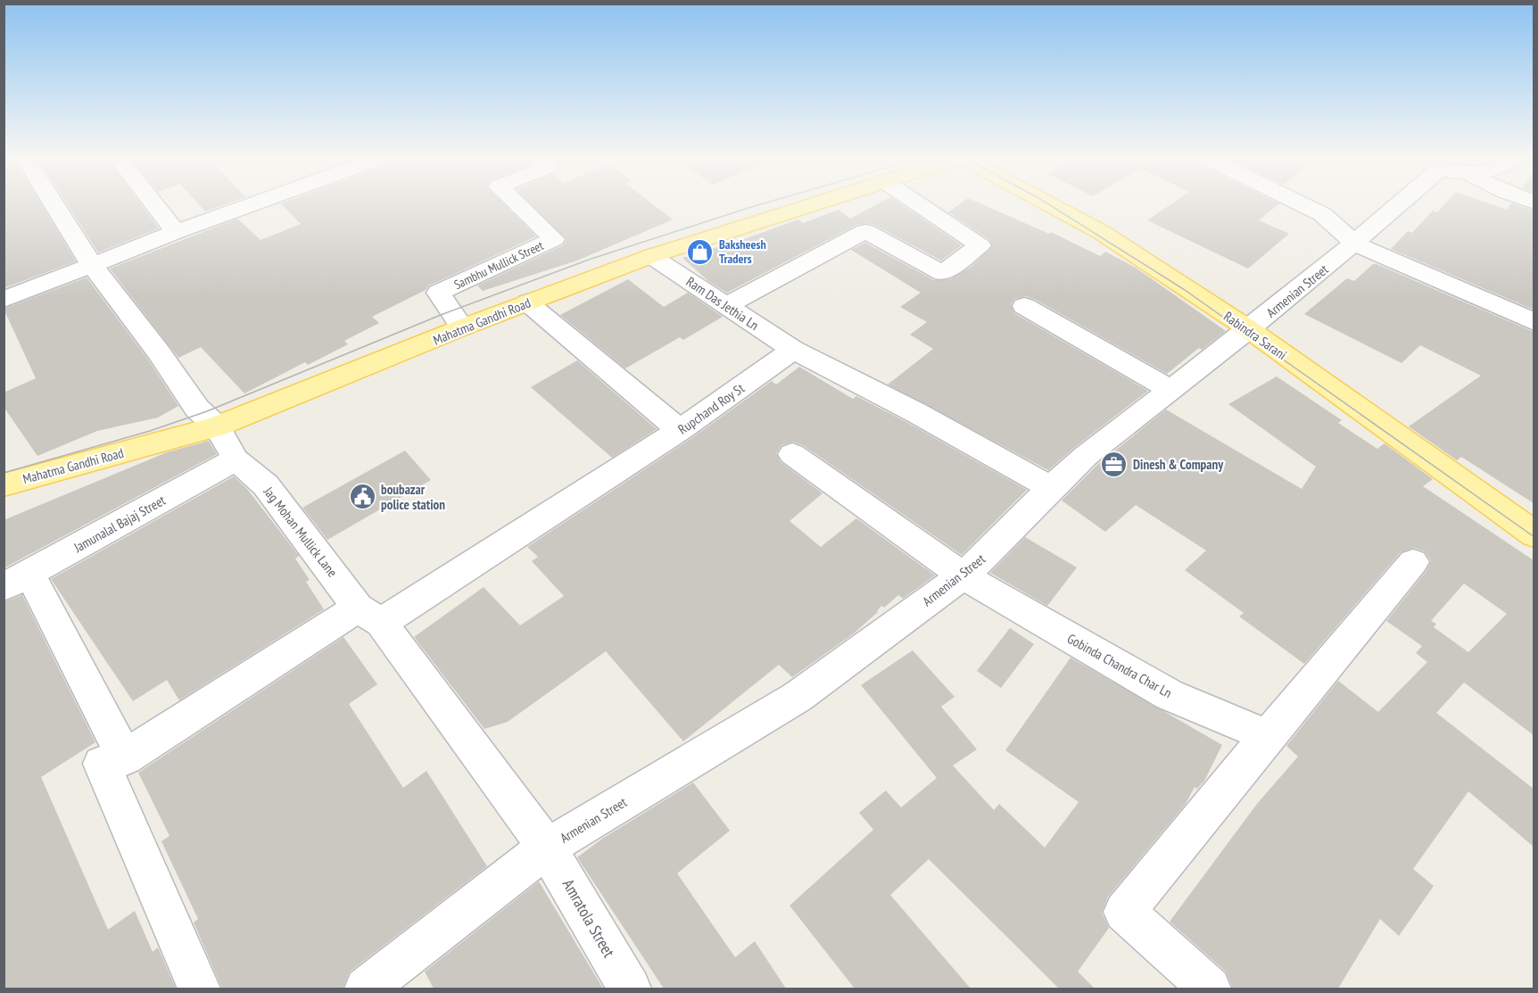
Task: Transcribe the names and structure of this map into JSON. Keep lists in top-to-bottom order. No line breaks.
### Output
{"streets":{"main road":["Mahatma Gandhi Road","Rabindra Sarani"],"street":["Sambhu Mullick Street","Armenian Street","Ram Das Jethia Ln","Rupchand Roy St","Jamunalal Bajaj Street","Jag Mohan Mullick Lane","Gobinda Chandra Char Ln","Amratola Street"]},"crossings":[["Sambhu Mullick Street","Mahatma Gandhi Road"],["Armenian Street","Rabindra Sarani"],["Armenian Street","Jag Mohan Mullick Lane"],["Armenian Street","Gobinda Chandra Char Ln"],["Armenian Street","Amratola Street"],["Ram Das Jethia Ln","Mahatma Gandhi Road"],["Ram Das Jethia Ln","Rupchand Roy St"],["Mahatma Gandhi Road","Jag Mohan Mullick Lane"],["Rupchand Roy St","Jag Mohan Mullick Lane"],["Jamunalal Bajaj Street","Jag Mohan Mullick Lane"],["Jag Mohan Mullick Lane","Amratola Street"]],"places":{"shop":["Baksheesh Traders"],"office":["Dinesh & Company"],"public building":["boubazar police station"]}}
